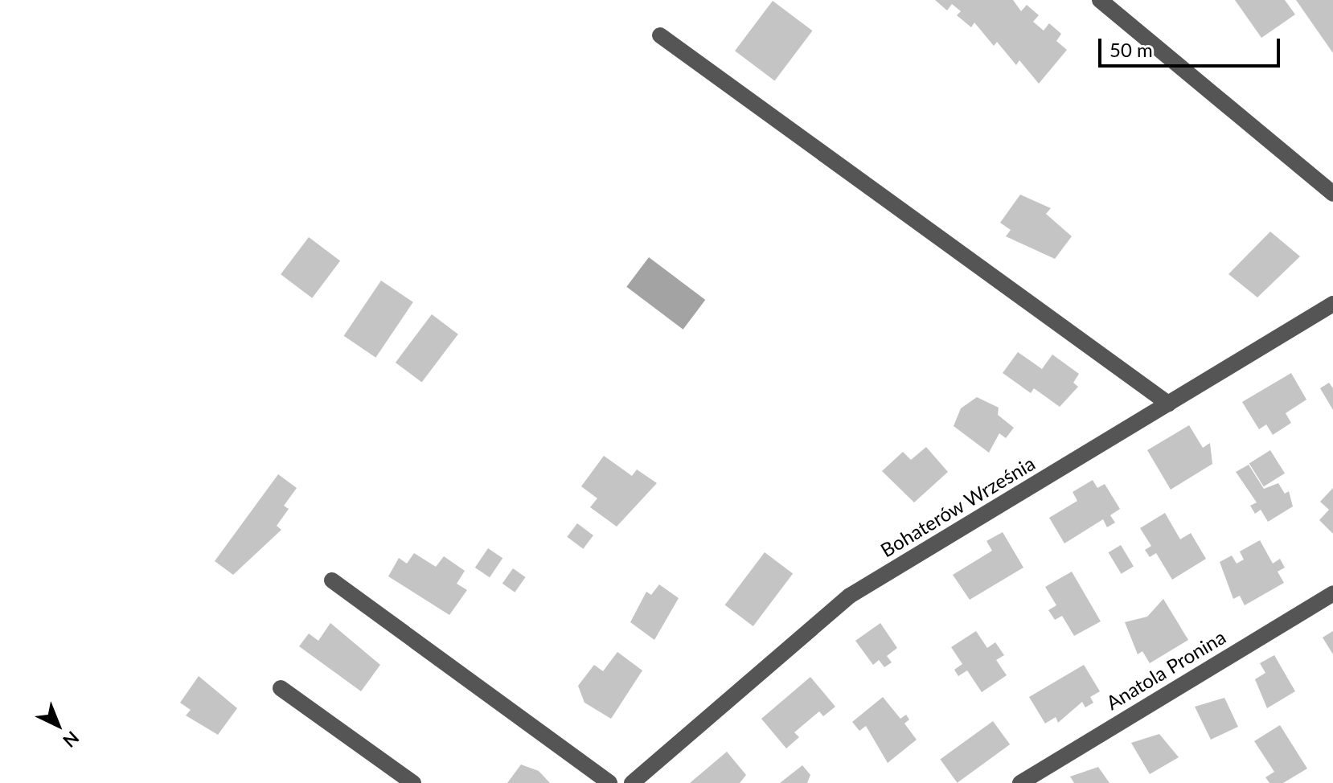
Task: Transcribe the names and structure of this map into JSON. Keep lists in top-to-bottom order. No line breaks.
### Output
{"streets":{"street":["Bohaterów Września","Anatola Pronina"]},"scale_bar":"50 m","north":"bottom right"}
